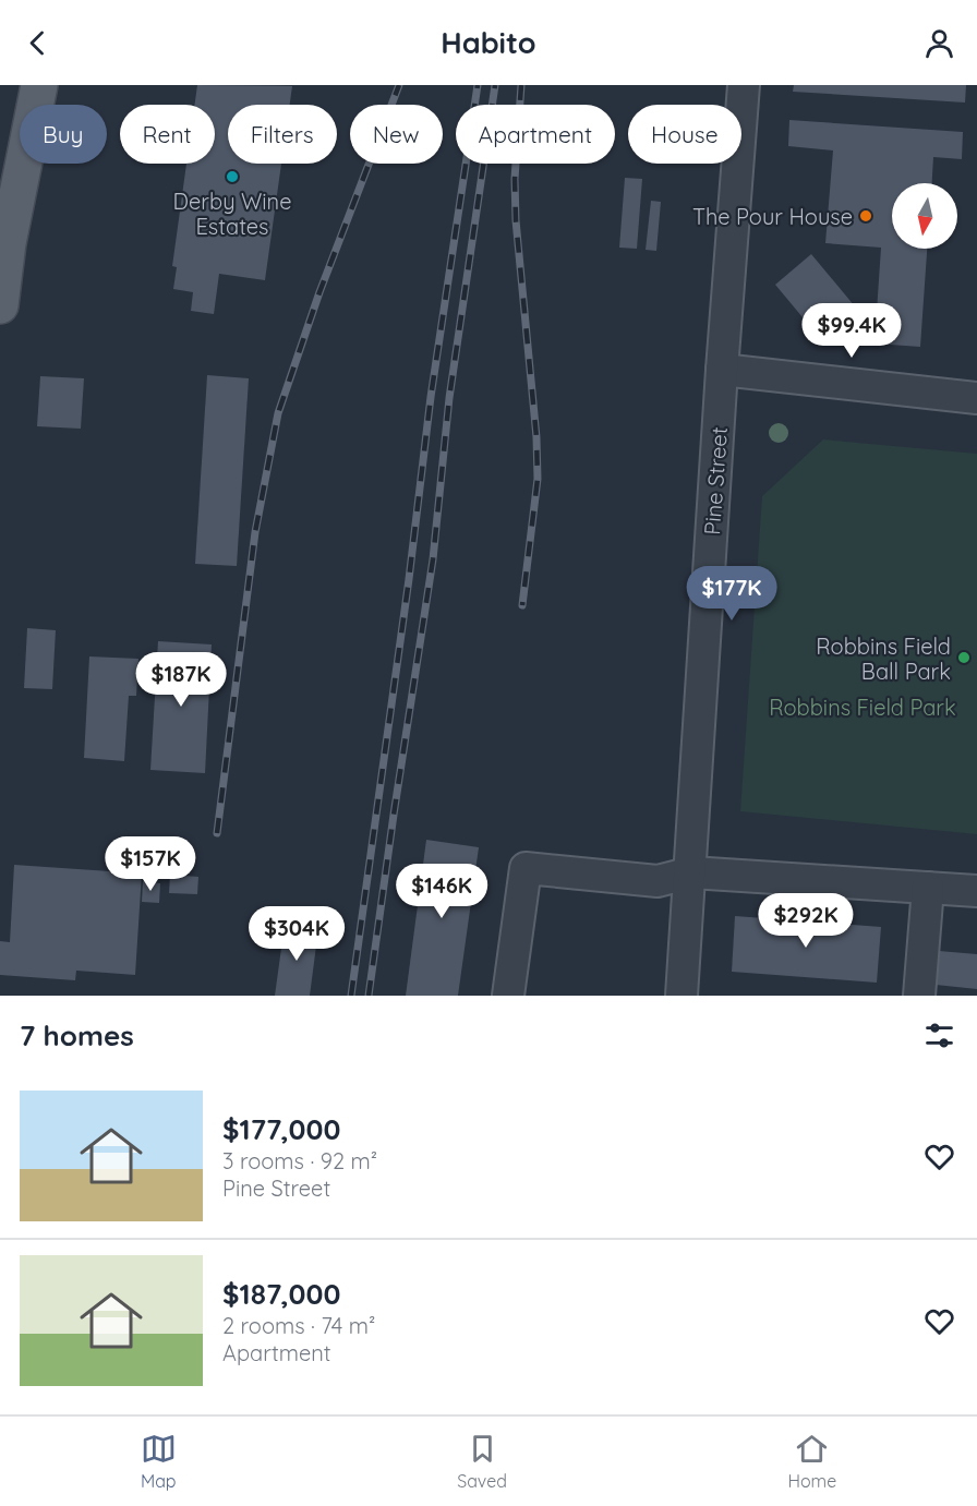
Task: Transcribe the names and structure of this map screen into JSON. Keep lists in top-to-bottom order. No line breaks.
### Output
{"streets":{"street":["Pine Street"]},"parks":["Robbins Field Park"],"places":["Derby Wine Estates","The Pour House","Robbins Field Ball Park"],"north":"bottom","page":{"header":"Habito","chip":["Buy","Rent","Filters","New","Apartment","House"],"price":["$99.4K","$177K","$187K","$157K","$146K","$292K","$304K"],"heading":"7 homes","list":[{"name":"$177,000","note":"3 rooms · 92 m² · Pine Street"},{"name":"$187,000","note":"2 rooms · 74 m² · Apartment"}],"tabs":["Map","Saved","Home"]}}
